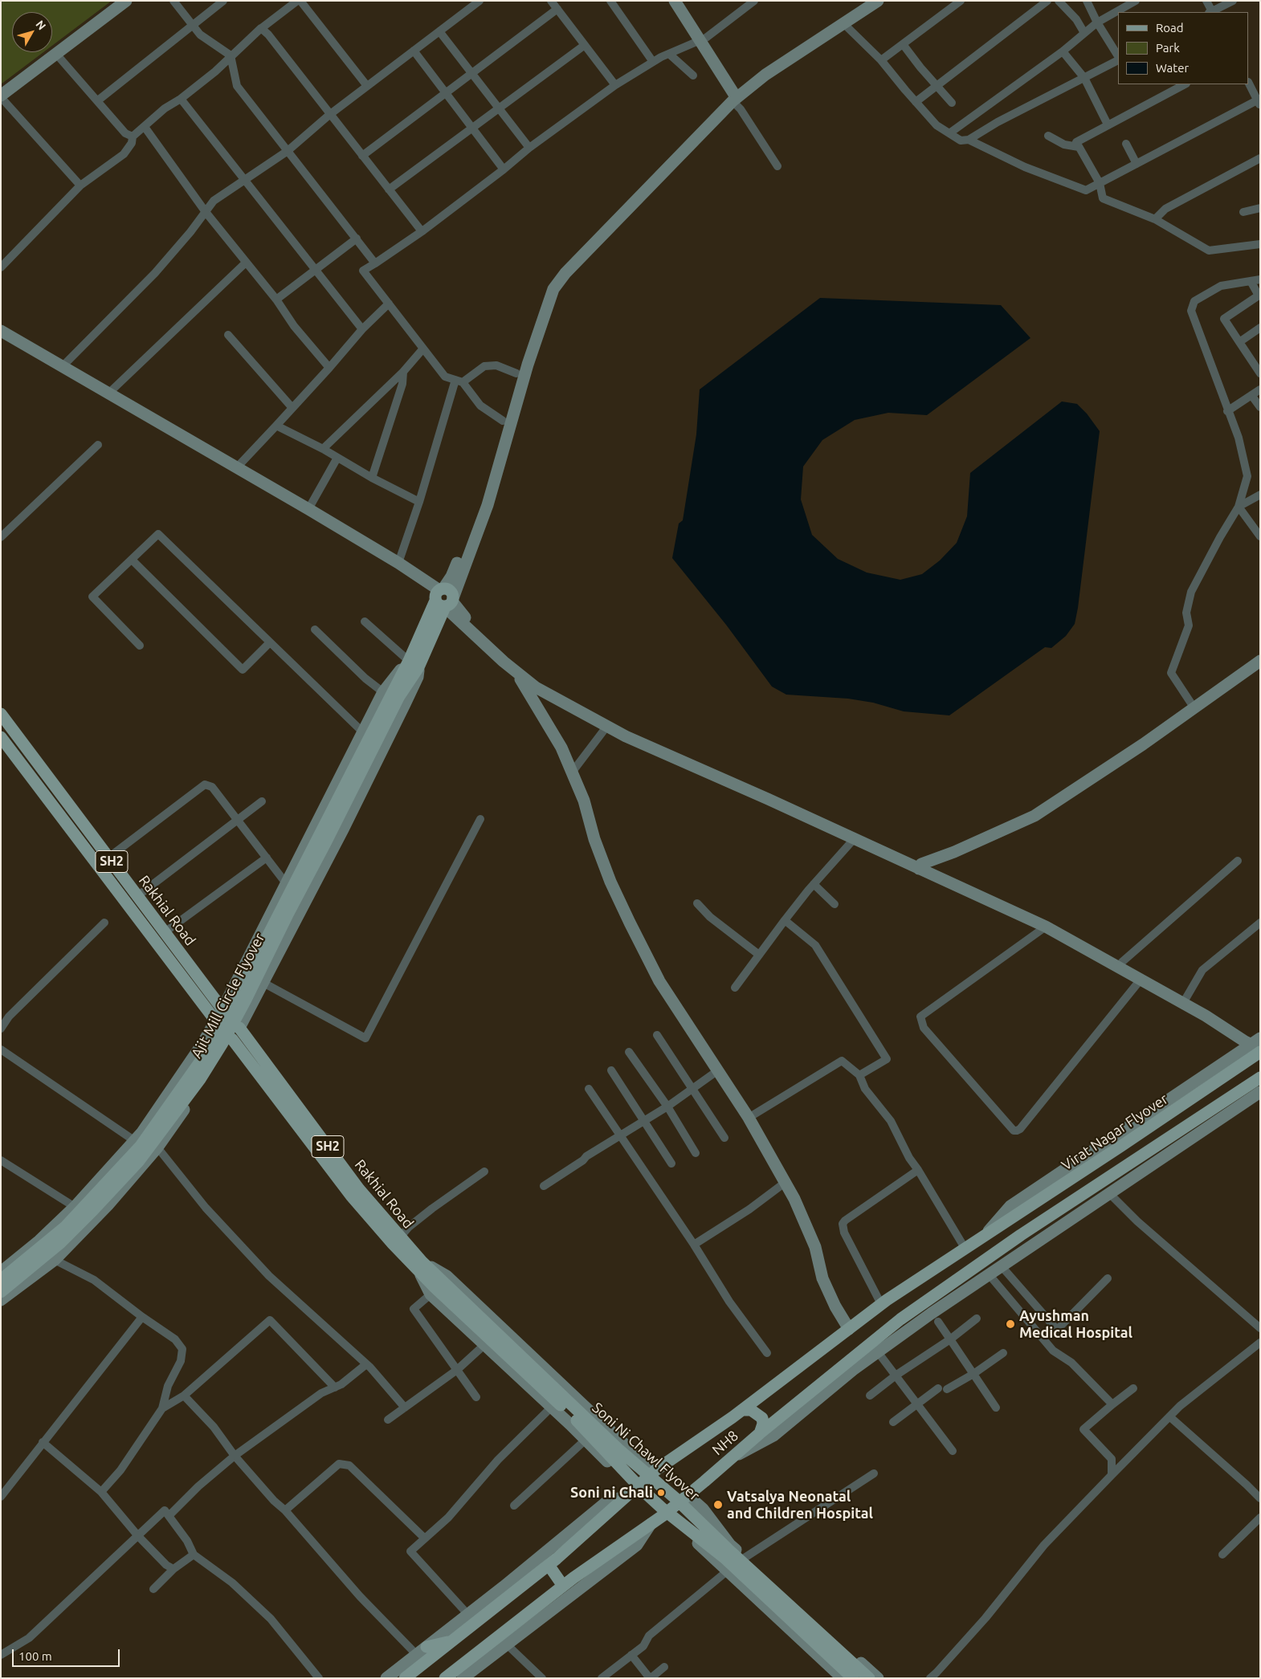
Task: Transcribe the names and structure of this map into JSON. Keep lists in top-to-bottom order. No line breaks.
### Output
{"streets":{"main road":["SH2","Rakhial Road","Ajit Mill Circle Flyover","Virat Nagar Flyover","NH8","Soni Ni Chawl Flyover"]},"crossings":[["Rakhial Road","Soni Ni Chawl Flyover"],["Virat Nagar Flyover","NH8"]],"places":["Ayushman Medical Hospital","Soni ni Chali","Vatsalya Neonatal and Children Hospital"],"legend":["Road","Park","Water"],"scale_bar":"100 m","north":"top right"}
